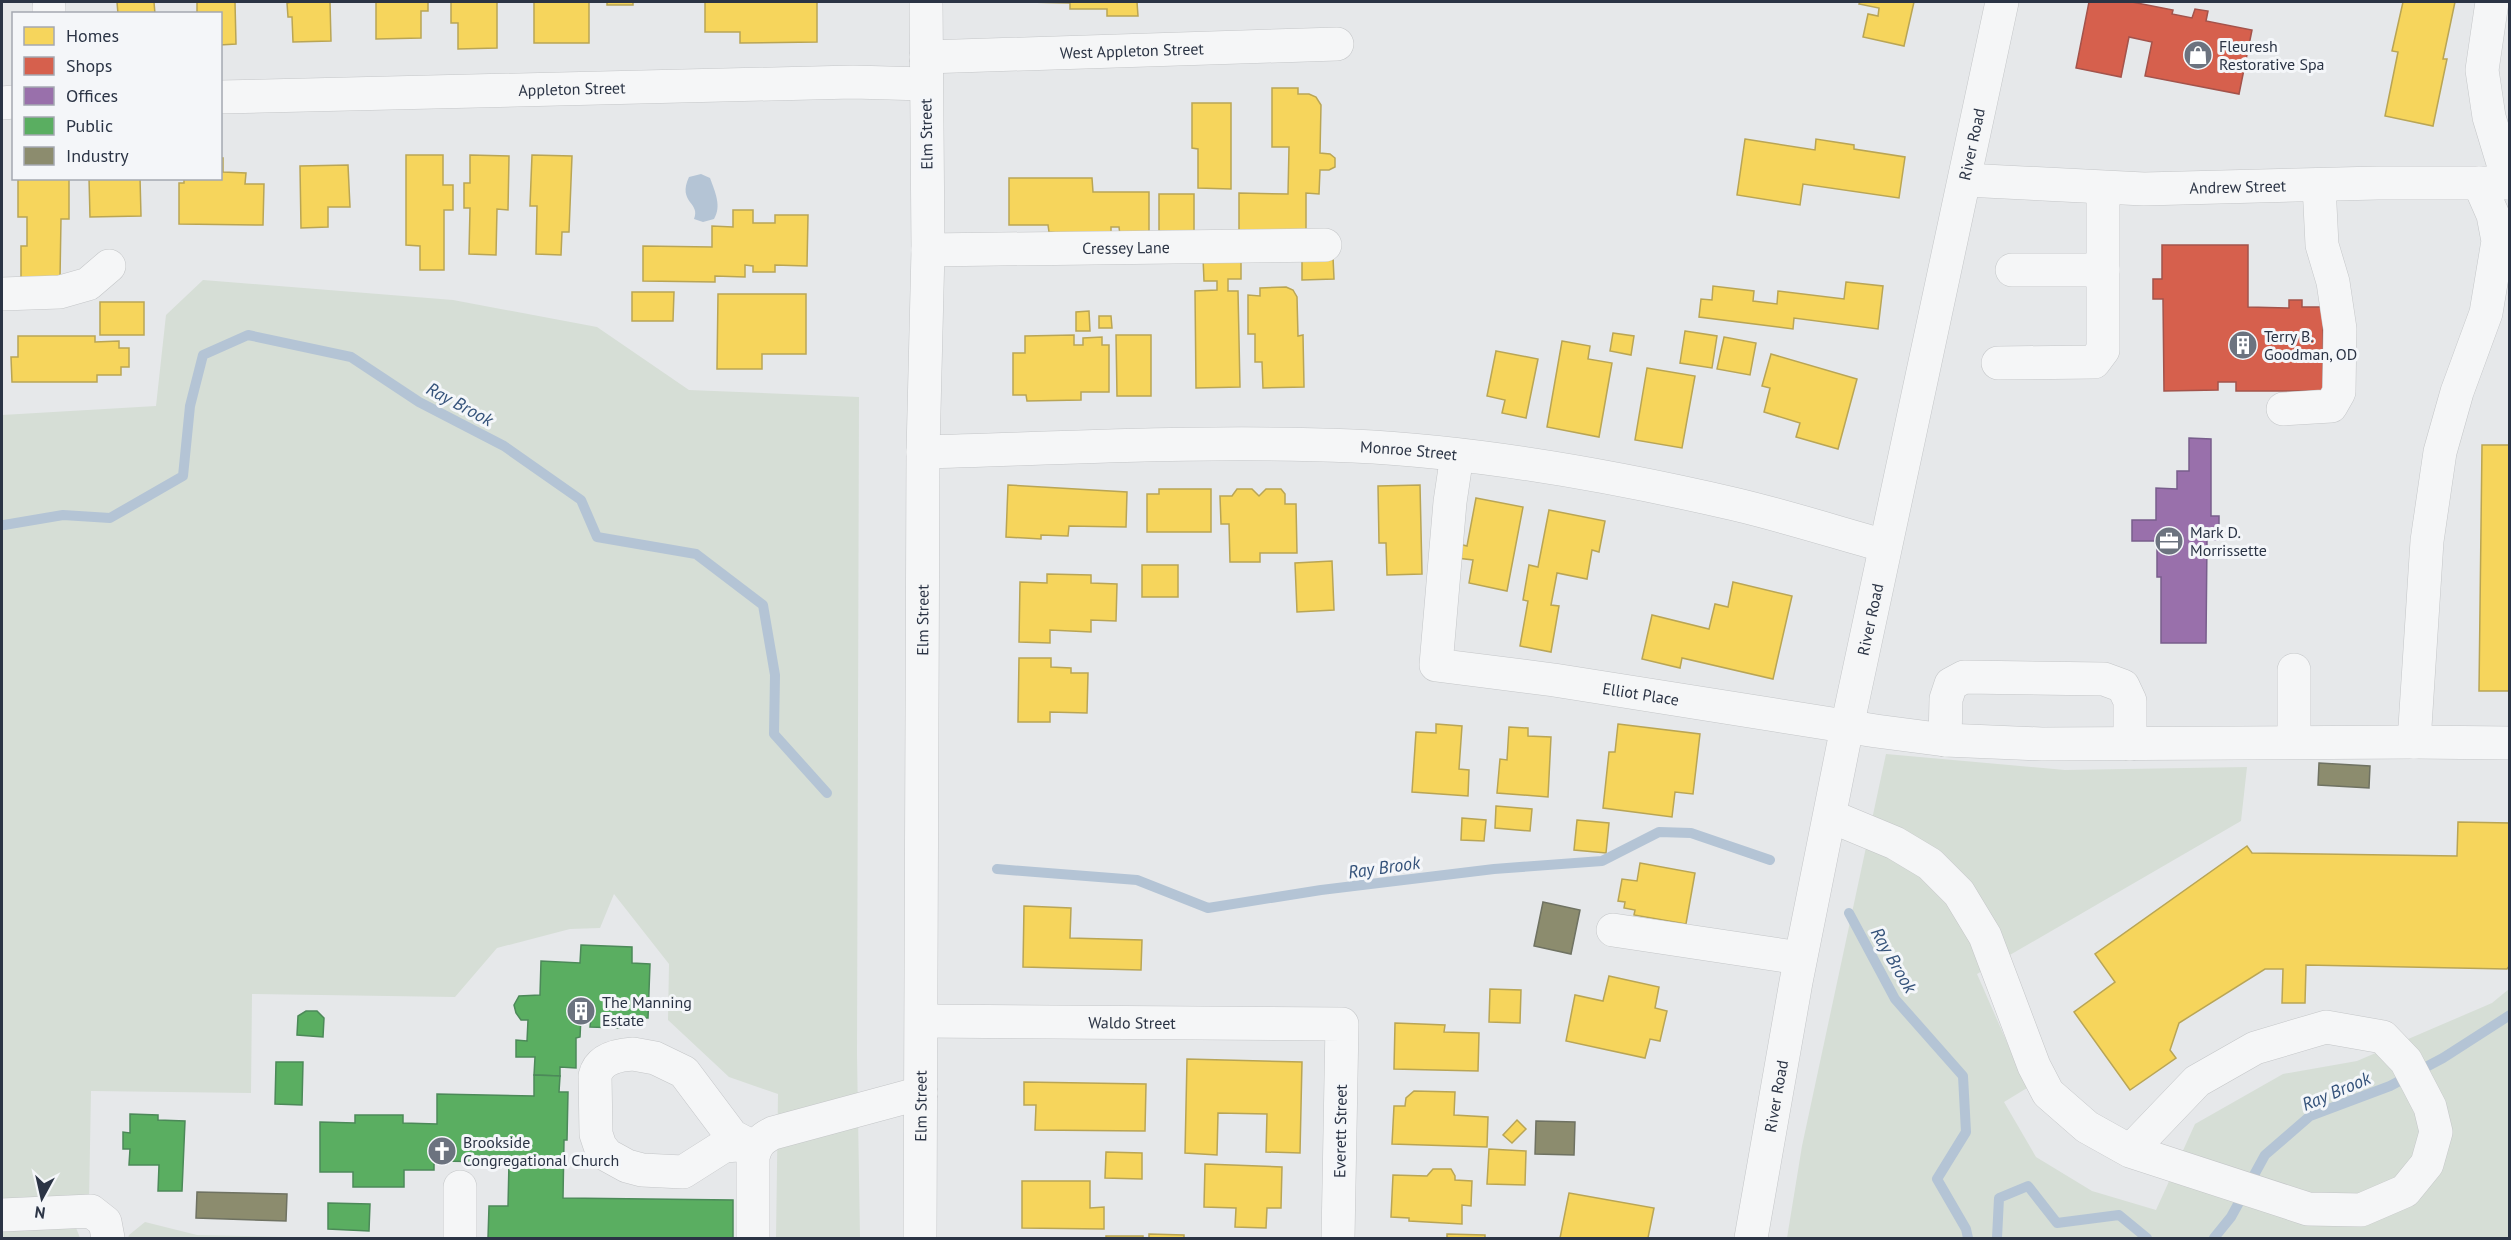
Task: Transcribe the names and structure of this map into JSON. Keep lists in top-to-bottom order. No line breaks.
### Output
{"streets":{"street":["West Appleton Street","Appleton Street","Elm Street","River Road","Andrew Street","Cressey Lane","Monroe Street","Elliot Place","Waldo Street","Everett Street"]},"crossings":[["West Appleton Street","Appleton Street"],["West Appleton Street","Elm Street"],["Appleton Street","Elm Street"],["Elm Street","Cressey Lane"],["Elm Street","Monroe Street"],["Elm Street","Waldo Street"],["River Road","Andrew Street"],["River Road","Monroe Street"],["River Road","Elliot Place"],["Monroe Street","Elliot Place"],["Waldo Street","Everett Street"]],"water":["Ray Brook"],"places":{"shop":["Fleuresh Restorative Spa"],"building":["Terry B. Goodman, OD","The Manning Estate"],"office":["Mark D. Morrissette"],"church":["Brookside Congregational Church"]},"legend":["Homes","Shops","Offices","Public","Industry"],"north":"bottom"}
